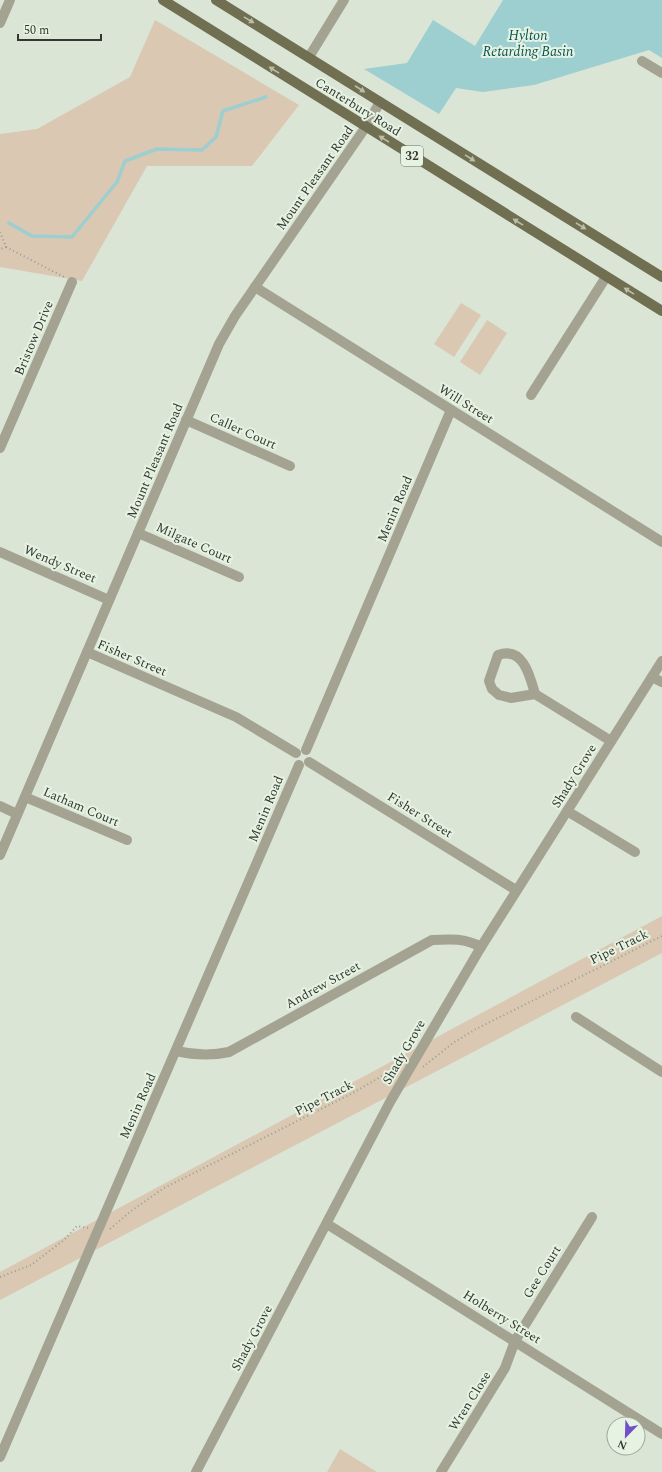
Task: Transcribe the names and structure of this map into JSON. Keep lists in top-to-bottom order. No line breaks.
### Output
{"streets":{"main road":["Canterbury Road","32"],"street":["Mount Pleasant Road","Bristow Drive","Will Street","Caller Court","Menin Road","Milgate Court","Wendy Street","Fisher Street","Shady Grove","Latham Court","Andrew Street","Gee Court","Holberry Street","Wren Close"],"path":["Pipe Track"]},"crossings":[["Canterbury Road","Mount Pleasant Road"],["Mount Pleasant Road","Will Street"],["Mount Pleasant Road","Caller Court"],["Mount Pleasant Road","Milgate Court"],["Mount Pleasant Road","Wendy Street"],["Mount Pleasant Road","Fisher Street"],["Mount Pleasant Road","Latham Court"],["Will Street","Menin Road"],["Menin Road","Fisher Street"],["Menin Road","Pipe Track"],["Menin Road","Andrew Street"],["Fisher Street","Shady Grove"],["Shady Grove","Pipe Track"],["Shady Grove","Andrew Street"],["Shady Grove","Holberry Street"],["Gee Court","Holberry Street"],["Gee Court","Wren Close"],["Holberry Street","Wren Close"]],"water":["Hylton Retarding Basin"],"scale_bar":"50 m","north":"bottom left"}
